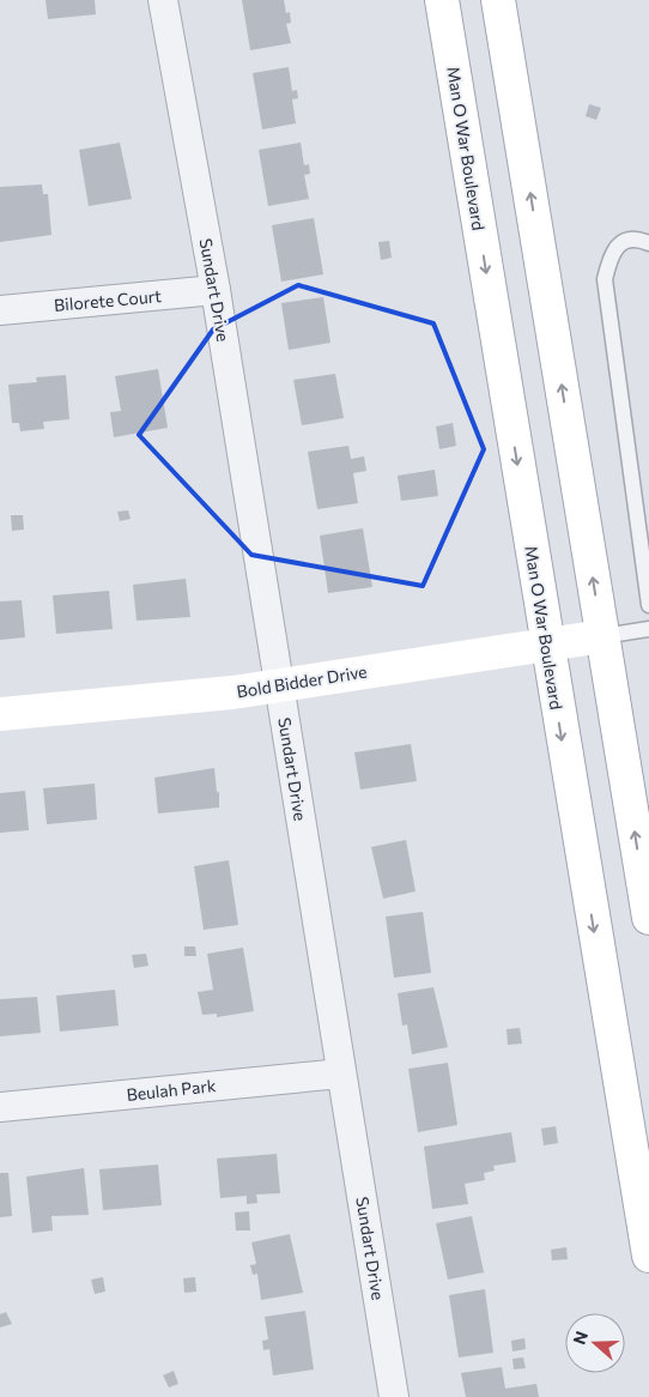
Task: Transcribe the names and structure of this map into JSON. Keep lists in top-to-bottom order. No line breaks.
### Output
{"streets":{"main road":["Man O War Boulevard","Bold Bidder Drive"],"street":["Sundart Drive","Bilorete Court","Beulah Park"]},"crossings":[["Man O War Boulevard","Bold Bidder Drive"],["Sundart Drive","Bilorete Court"],["Sundart Drive","Bold Bidder Drive"],["Sundart Drive","Beulah Park"]],"north":"left"}
